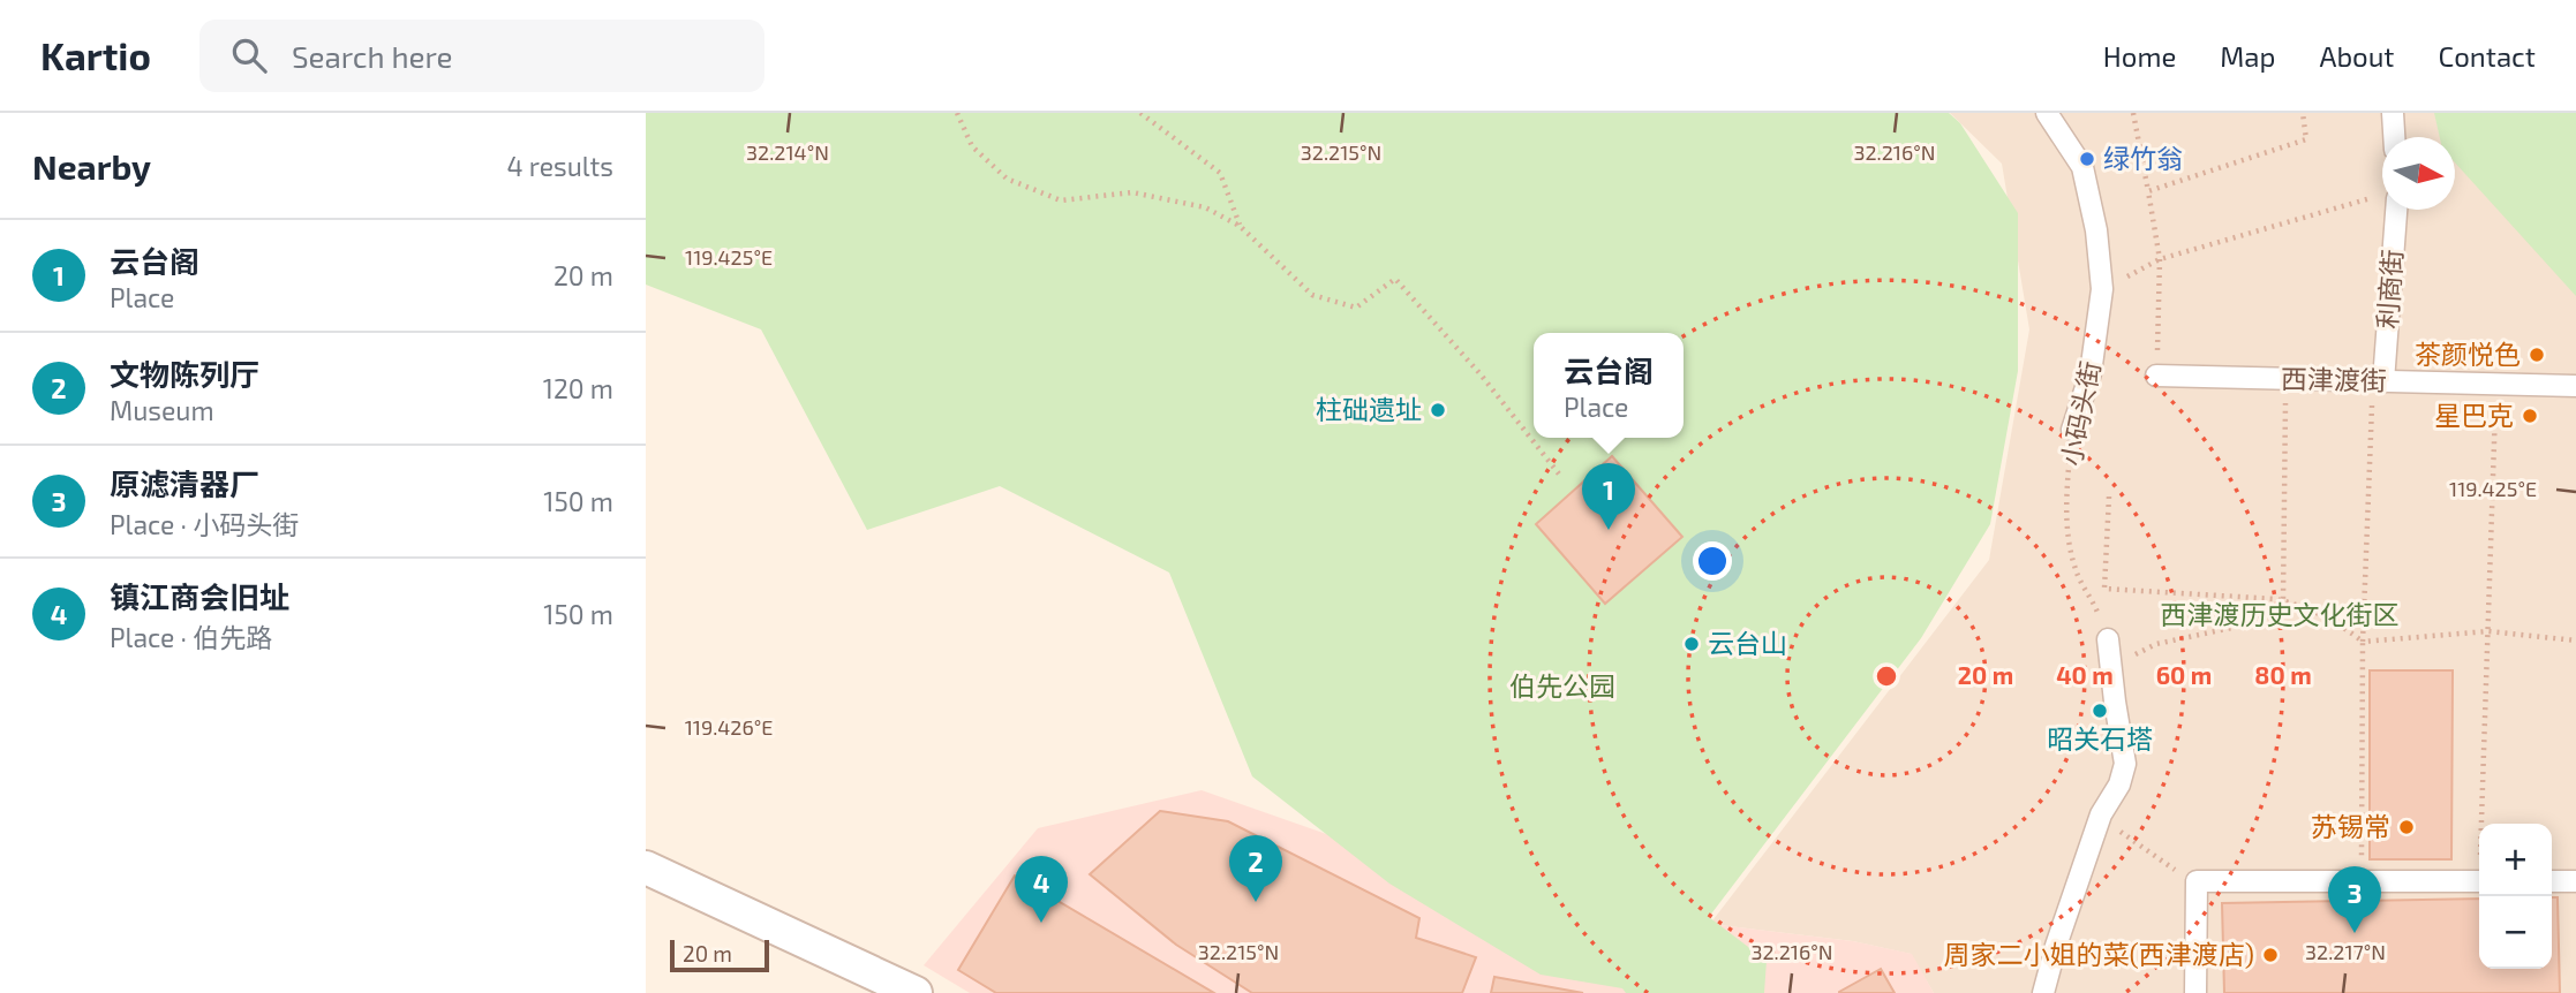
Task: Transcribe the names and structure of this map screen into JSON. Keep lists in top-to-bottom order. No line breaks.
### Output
{"streets":{"street":["利商街","西津渡街","小码头街"]},"crossings":[["利商街","西津渡街"]],"parks":["西津渡历史文化街区","伯先公园"],"places":["绿竹翁","茶颜悦色","柱础遗址","星巴克","云台山","昭关石塔","苏锡常","周家二小姐的菜(西津渡店)"],"scale_bar":"20 m","north":"right","page":{"header":"Kartio","search":"Search here","nav":["Home","Map","About","Contact"],"heading":["Nearby","4 results"],"list":[{"mark":"1","name":"云台阁","note":"Place","value":"20 m"},{"mark":"2","name":"文物陈列厅","note":"Museum","value":"120 m"},{"mark":"3","name":"原滤清器厂","note":"Place · 小码头街","value":"150 m"},{"mark":"4","name":"镇江商会旧址","note":"Place · 伯先路","value":"150 m"}],"popup":["云台阁","Place"],"pins":["1","2","4","3"],"map_buttons":["+","−"],"scale":"20 m"},"coordinates":["32.214°N","32.215°N","32.216°N","119.425°E","119.426°E","32.217°N"],"rings":["20 m","40 m","60 m","80 m"]}
